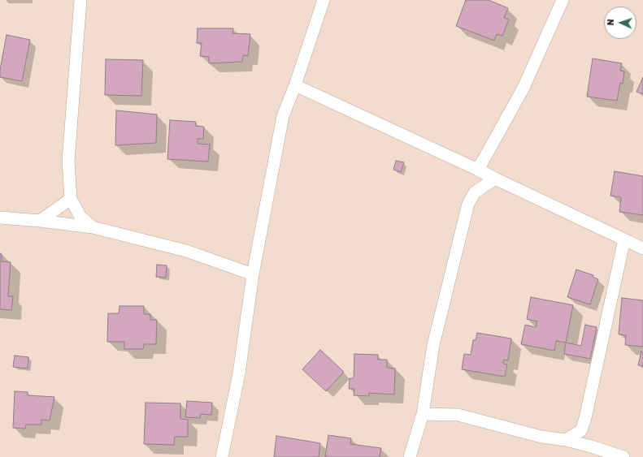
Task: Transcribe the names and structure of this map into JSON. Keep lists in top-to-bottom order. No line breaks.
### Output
{"north":"left"}
